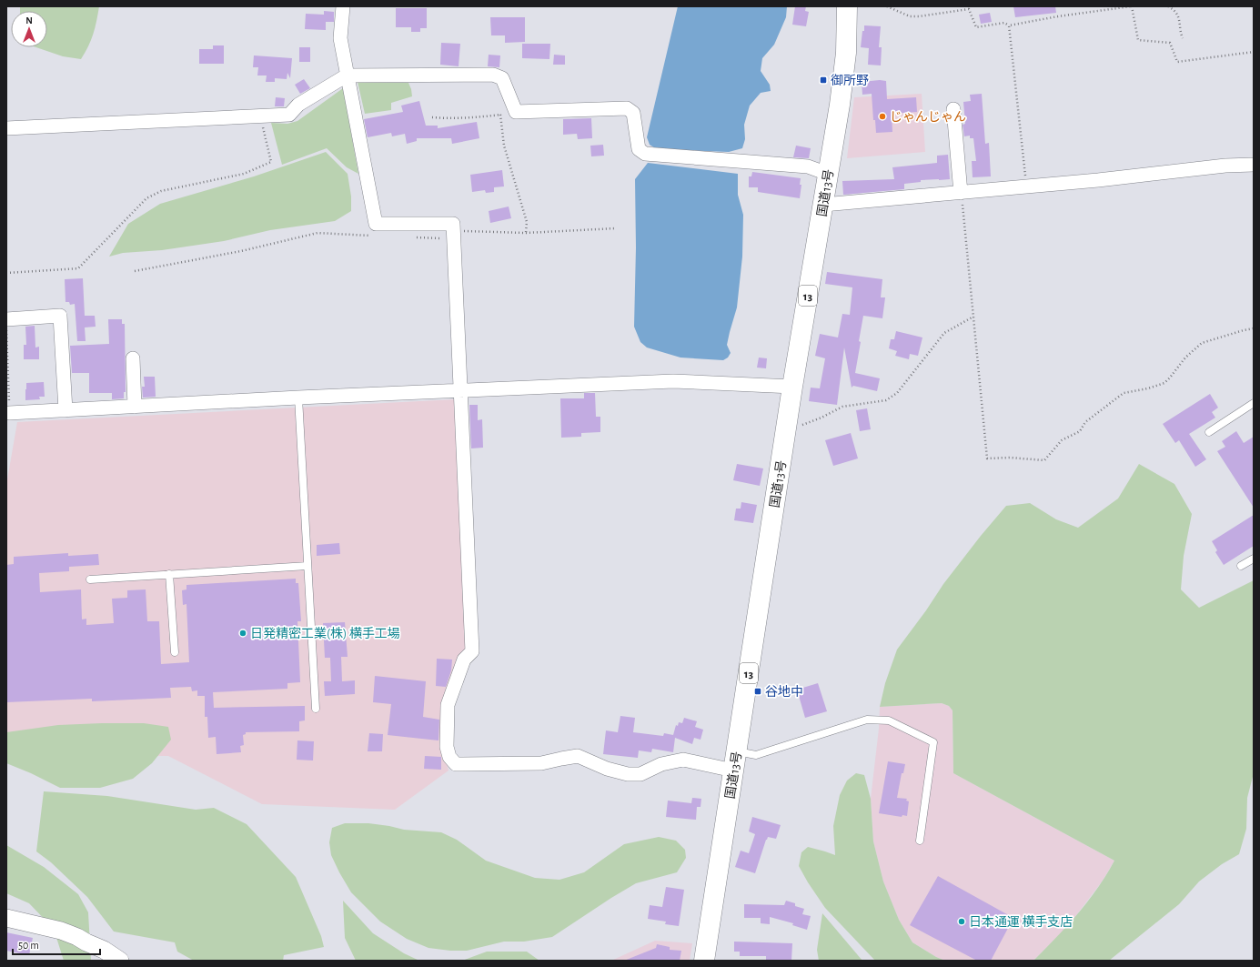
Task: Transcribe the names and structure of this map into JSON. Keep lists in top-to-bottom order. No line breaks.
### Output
{"streets":{"highway":["国道13号","13"]},"places":{"transit":["御所野","谷地中"],"other":["じゃんじゃん","日発精密工業(株) 横手工場","日本通運 横手支店"]},"scale_bar":"50 m","north":"top"}
